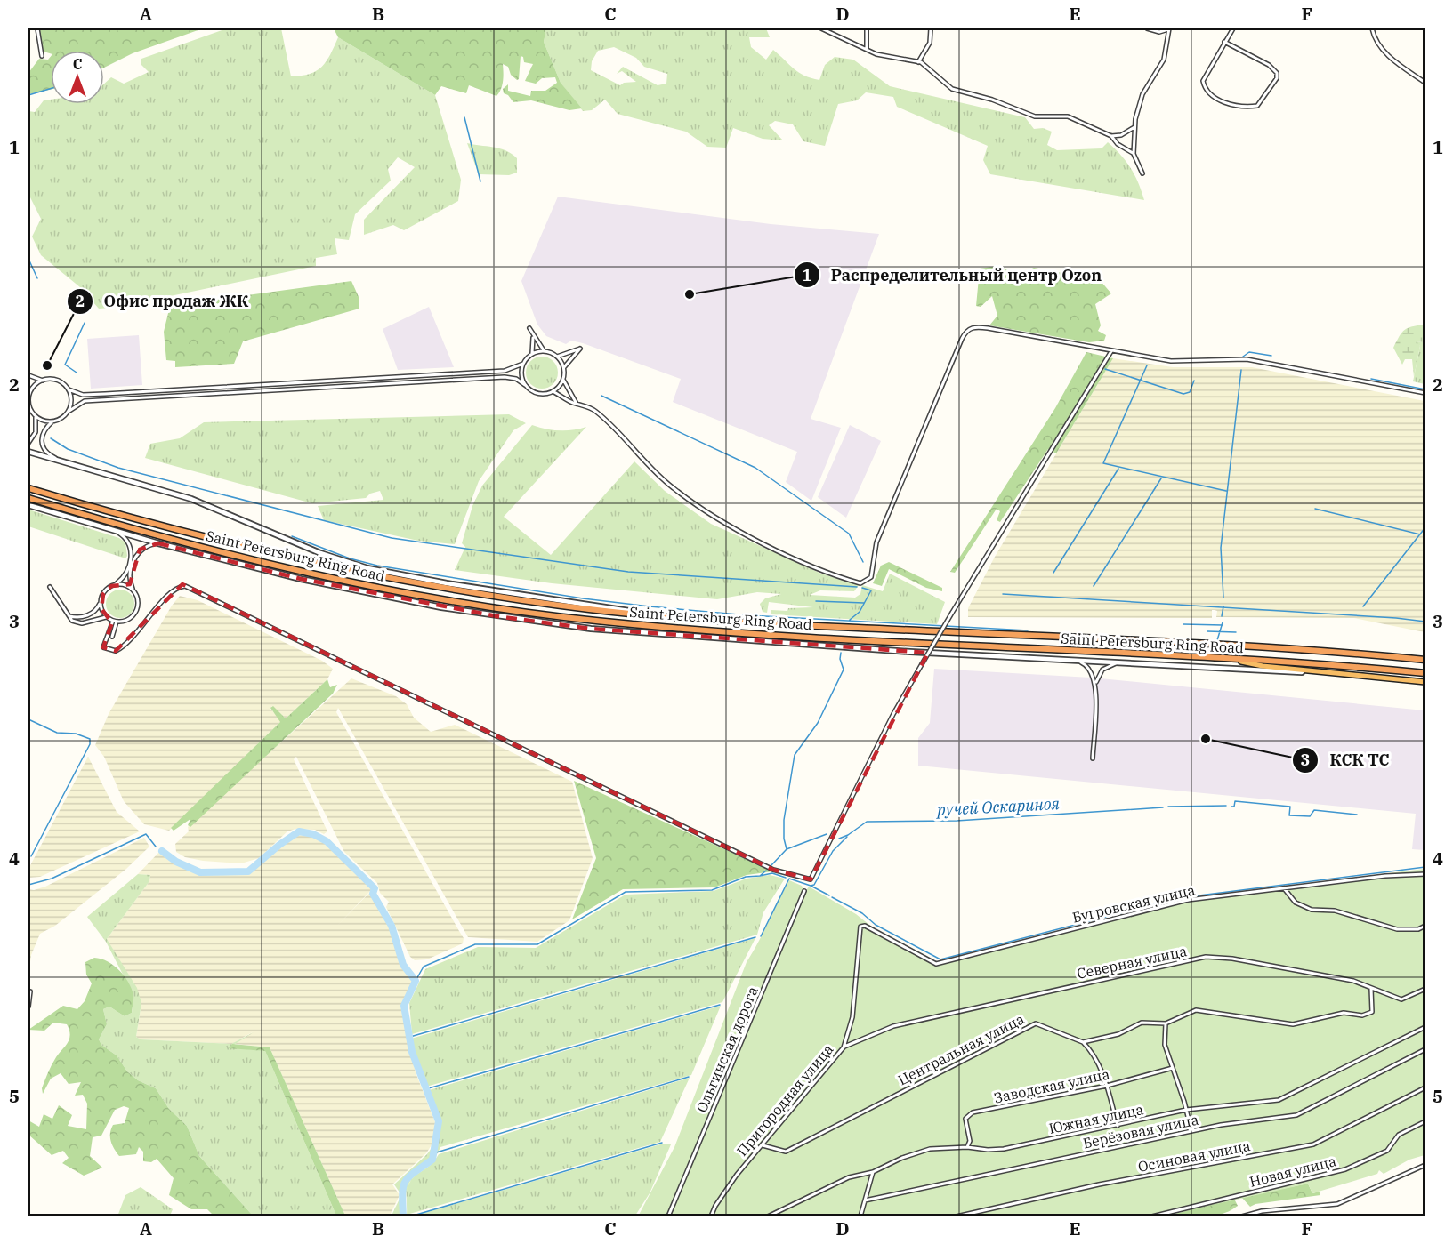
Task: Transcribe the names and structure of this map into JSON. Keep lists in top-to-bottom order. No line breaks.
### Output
{"streets":{"highway":["Saint Petersburg Ring Road"],"street":["Бугровская улица","Северная улица","Ольгинская дорога","Центральная улица","Заводская улица","Пригородная улица","Южная улица","Берёзовая улица","Осиновая улица","Новая улица"]},"crossings":[["Бугровская улица","Пригородная улица"],["Северная улица","Пригородная улица"],["Центральная улица","Пригородная улица"],["Заводская улица","Южная улица"]],"water":["ручей Оскариноя"],"places":["Распределительный центр Ozon","Офис продаж ЖК","КСК ТС"],"north":"top","grid":{"columns":["A","B","C","D","E","F"],"rows":["1","2","3","4","5"]}}
